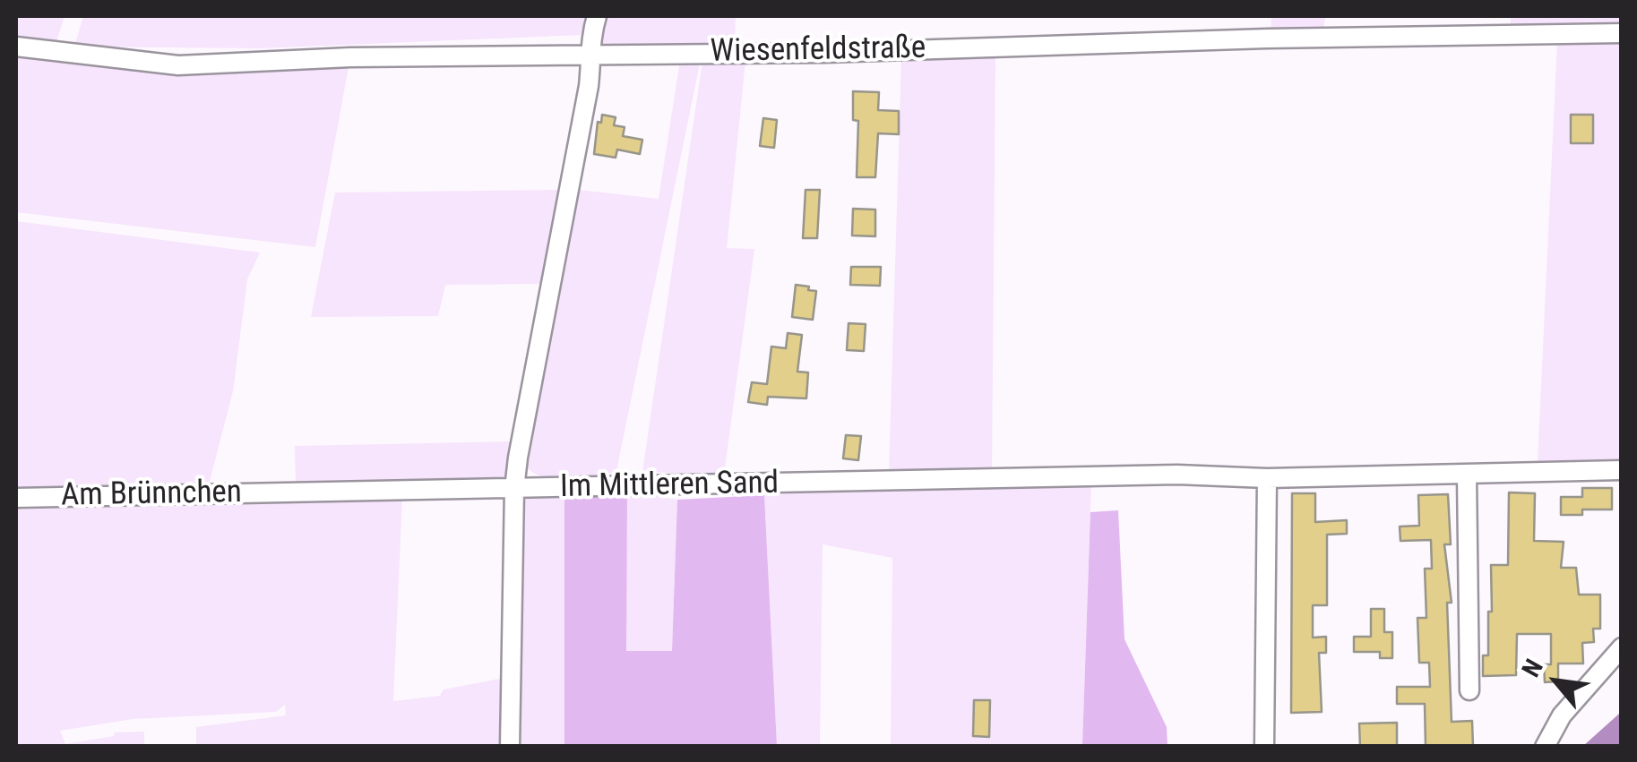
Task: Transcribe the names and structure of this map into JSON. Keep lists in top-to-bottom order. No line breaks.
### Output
{"streets":{"street":["Wiesenfeldstraße","Im Mittleren Sand","Am Brünnchen"]},"crossings":[["Wiesenfeldstraße","Im Mittleren Sand"],["Im Mittleren Sand","Am Brünnchen"]],"north":"top left"}
